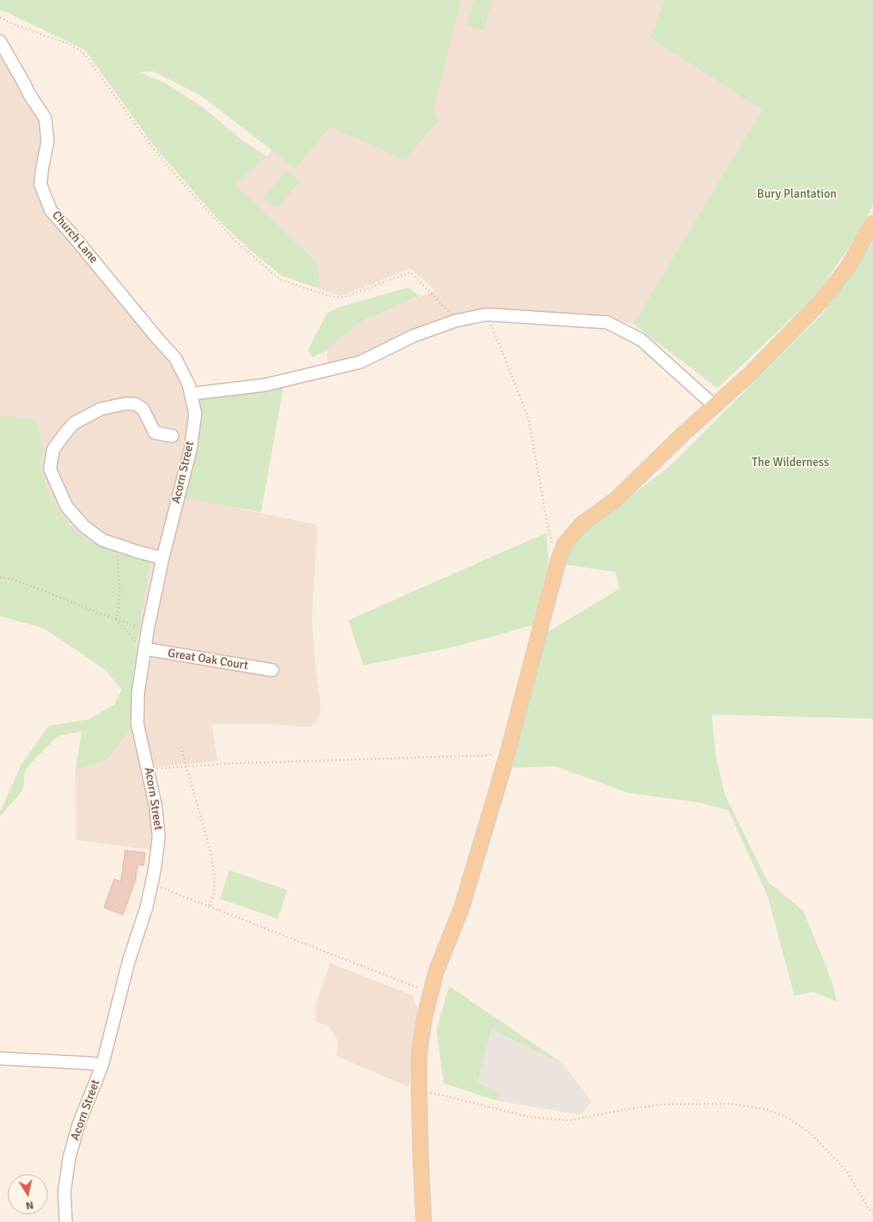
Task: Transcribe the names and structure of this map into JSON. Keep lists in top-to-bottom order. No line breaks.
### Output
{"streets":{"street":["Church Lane","Acorn Street","Great Oak Court"]},"crossings":[["Church Lane","Acorn Street"],["Acorn Street","Great Oak Court"]],"parks":["Bury Plantation","The Wilderness"],"north":"bottom"}
